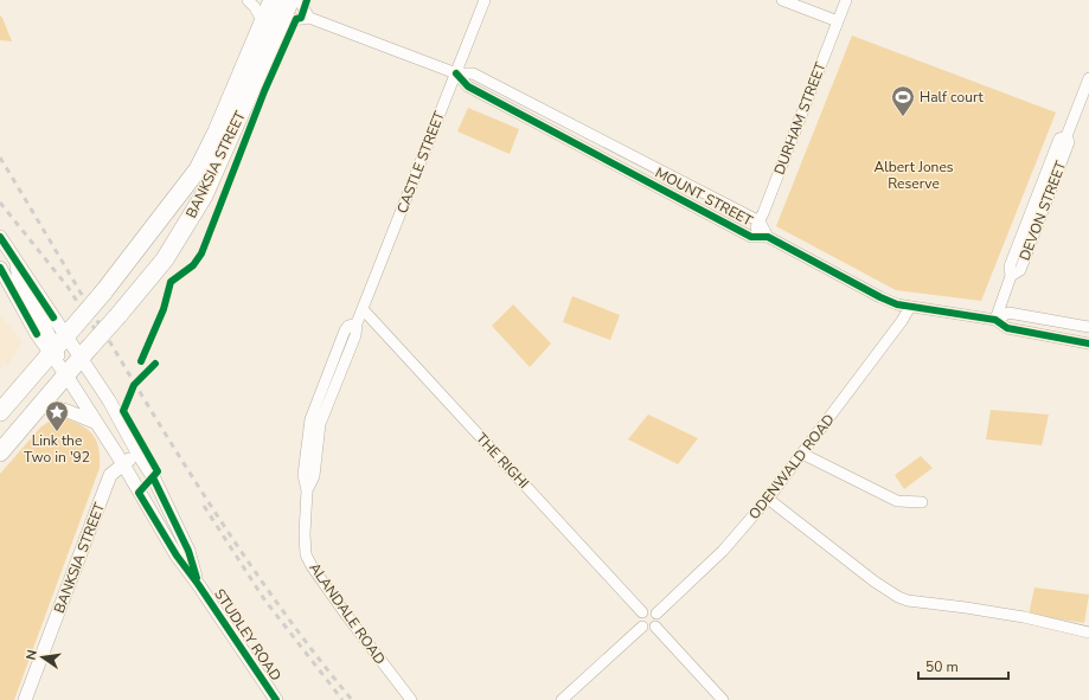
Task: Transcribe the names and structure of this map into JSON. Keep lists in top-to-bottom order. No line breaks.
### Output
{"streets":{"highway":["BANKSIA STREET"],"street":["DURHAM STREET","CASTLE STREET","MOUNT STREET","DEVON STREET","THE RIGHI","ODENWALD ROAD","ALANDALE ROAD","STUDLEY ROAD"]},"crossings":[["DURHAM STREET","MOUNT STREET"],["CASTLE STREET","MOUNT STREET"],["CASTLE STREET","THE RIGHI"],["CASTLE STREET","ALANDALE ROAD"],["BANKSIA STREET","STUDLEY ROAD"],["MOUNT STREET","DEVON STREET"],["MOUNT STREET","ODENWALD ROAD"],["THE RIGHI","ODENWALD ROAD"]],"parks":["Albert Jones Reserve"],"places":{"sports":["Half court"],"place":["Link the Two in '92"]},"scale_bar":"50 m","north":"left"}
